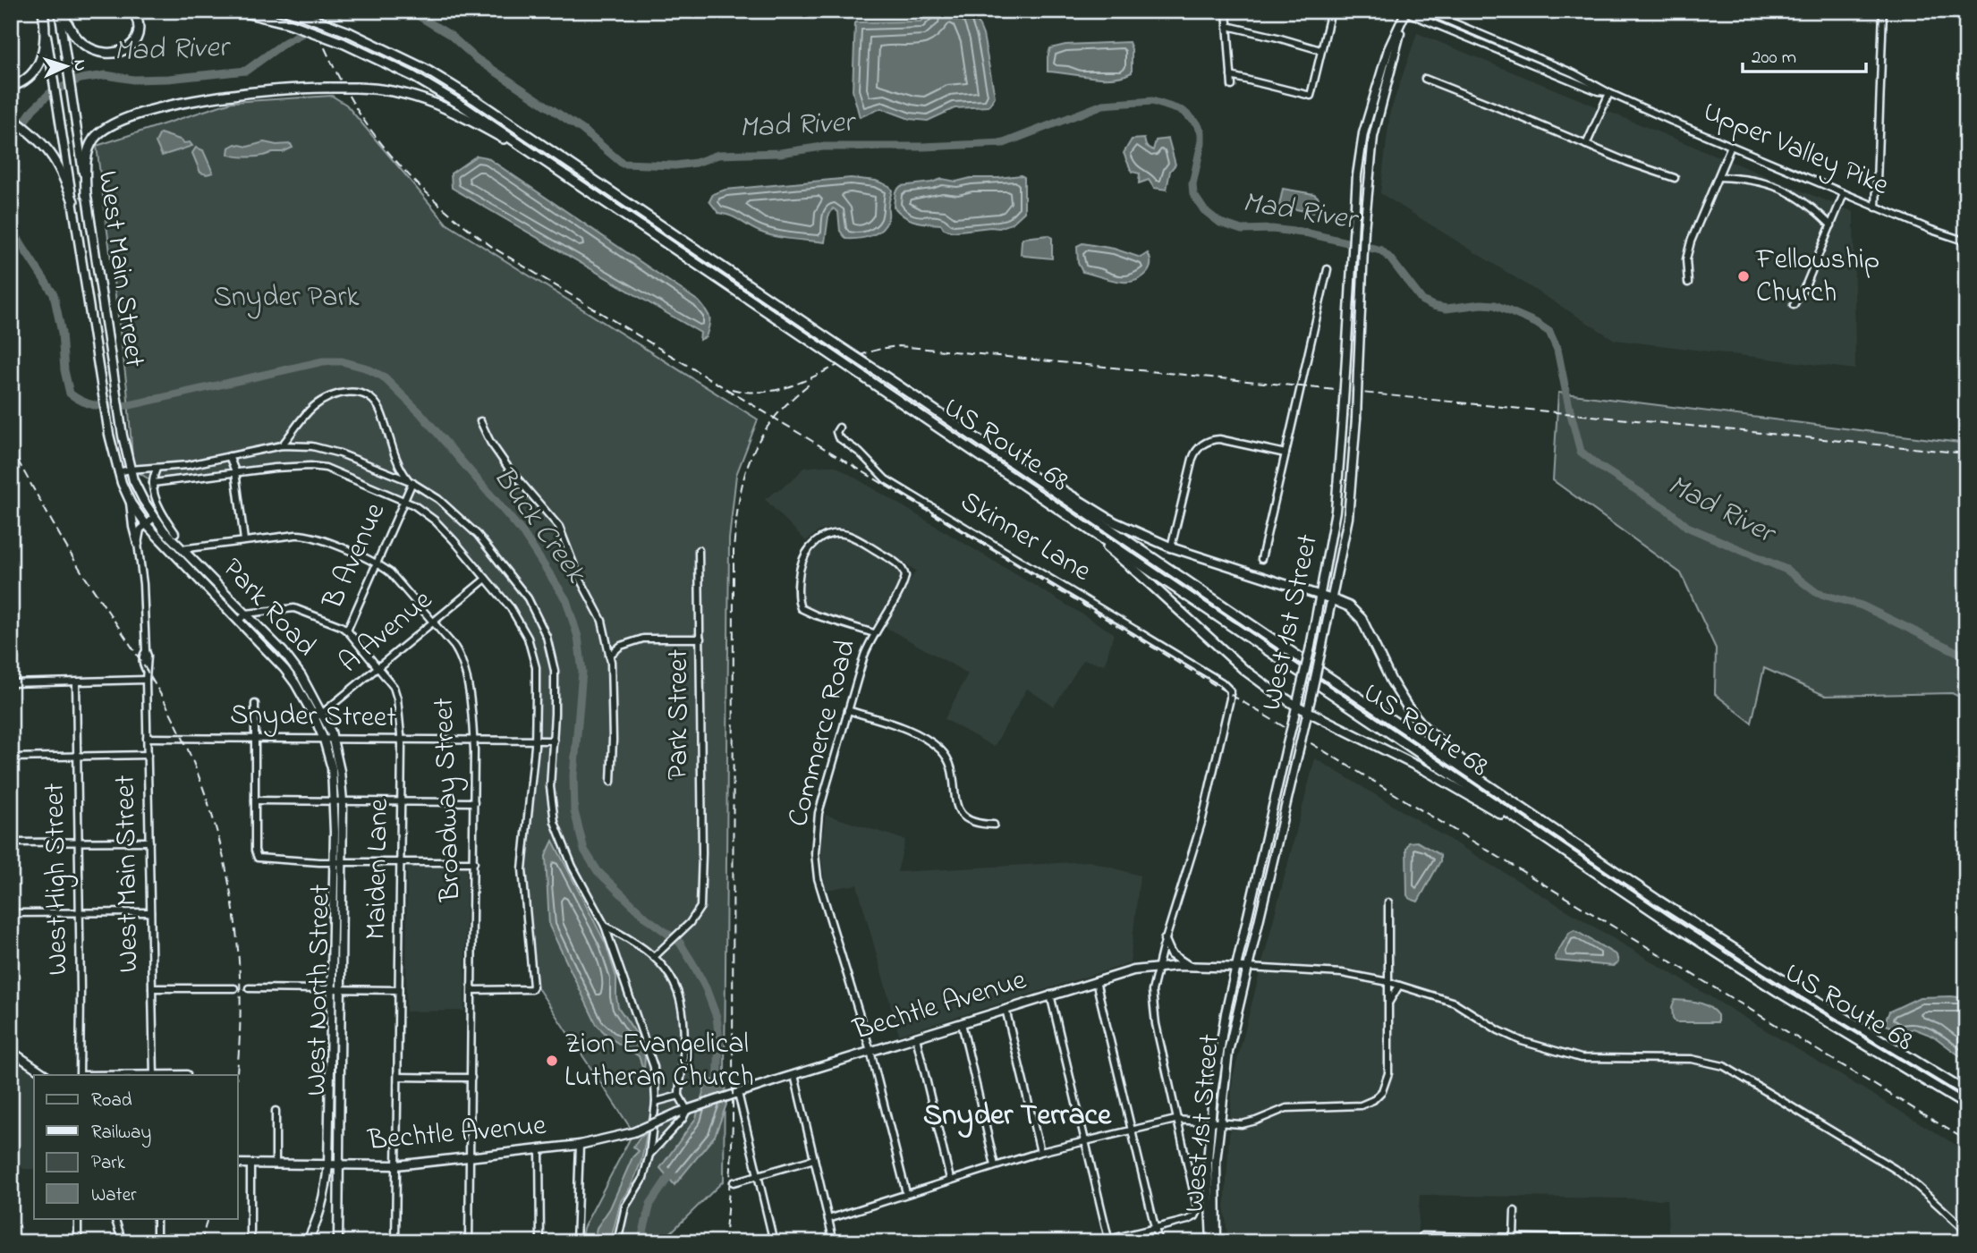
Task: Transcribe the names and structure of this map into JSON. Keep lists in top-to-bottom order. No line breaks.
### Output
{"streets":{"highway":["West Main Street","US Route 68"],"main road":["Park Road","West 1st Street","West North Street","Bechtle Avenue"],"street":["Upper Valley Pike","Skinner Lane","B Avenue","A Avenue","Park Street","Snyder Street","Commerce Road","Broadway Street","Maiden Lane","West High Street"]},"crossings":[["Upper Valley Pike","West 1st Street"],["West Main Street","Park Road"],["West Main Street","Snyder Street"],["Skinner Lane","West 1st Street"],["B Avenue","Broadway Street"],["B Avenue","Maiden Lane"],["Park Road","A Avenue"],["Park Road","Snyder Street"],["Park Road","Broadway Street"],["Park Road","Maiden Lane"],["Park Road","West North Street"],["West 1st Street","Bechtle Avenue"],["A Avenue","Broadway Street"],["A Avenue","Maiden Lane"],["Snyder Street","Broadway Street"],["Snyder Street","Maiden Lane"],["Snyder Street","West North Street"],["Commerce Road","Bechtle Avenue"],["Broadway Street","Bechtle Avenue"],["Maiden Lane","Bechtle Avenue"],["West North Street","Bechtle Avenue"]],"districts":["Snyder Terrace"],"water":["Mad River","Buck Creek"],"parks":["Snyder Park"],"places":["Fellowship Church","Zion Evangelical Lutheran Church"],"legend":["Road","Railway","Park","Water"],"scale_bar":"200 m","north":"right"}
